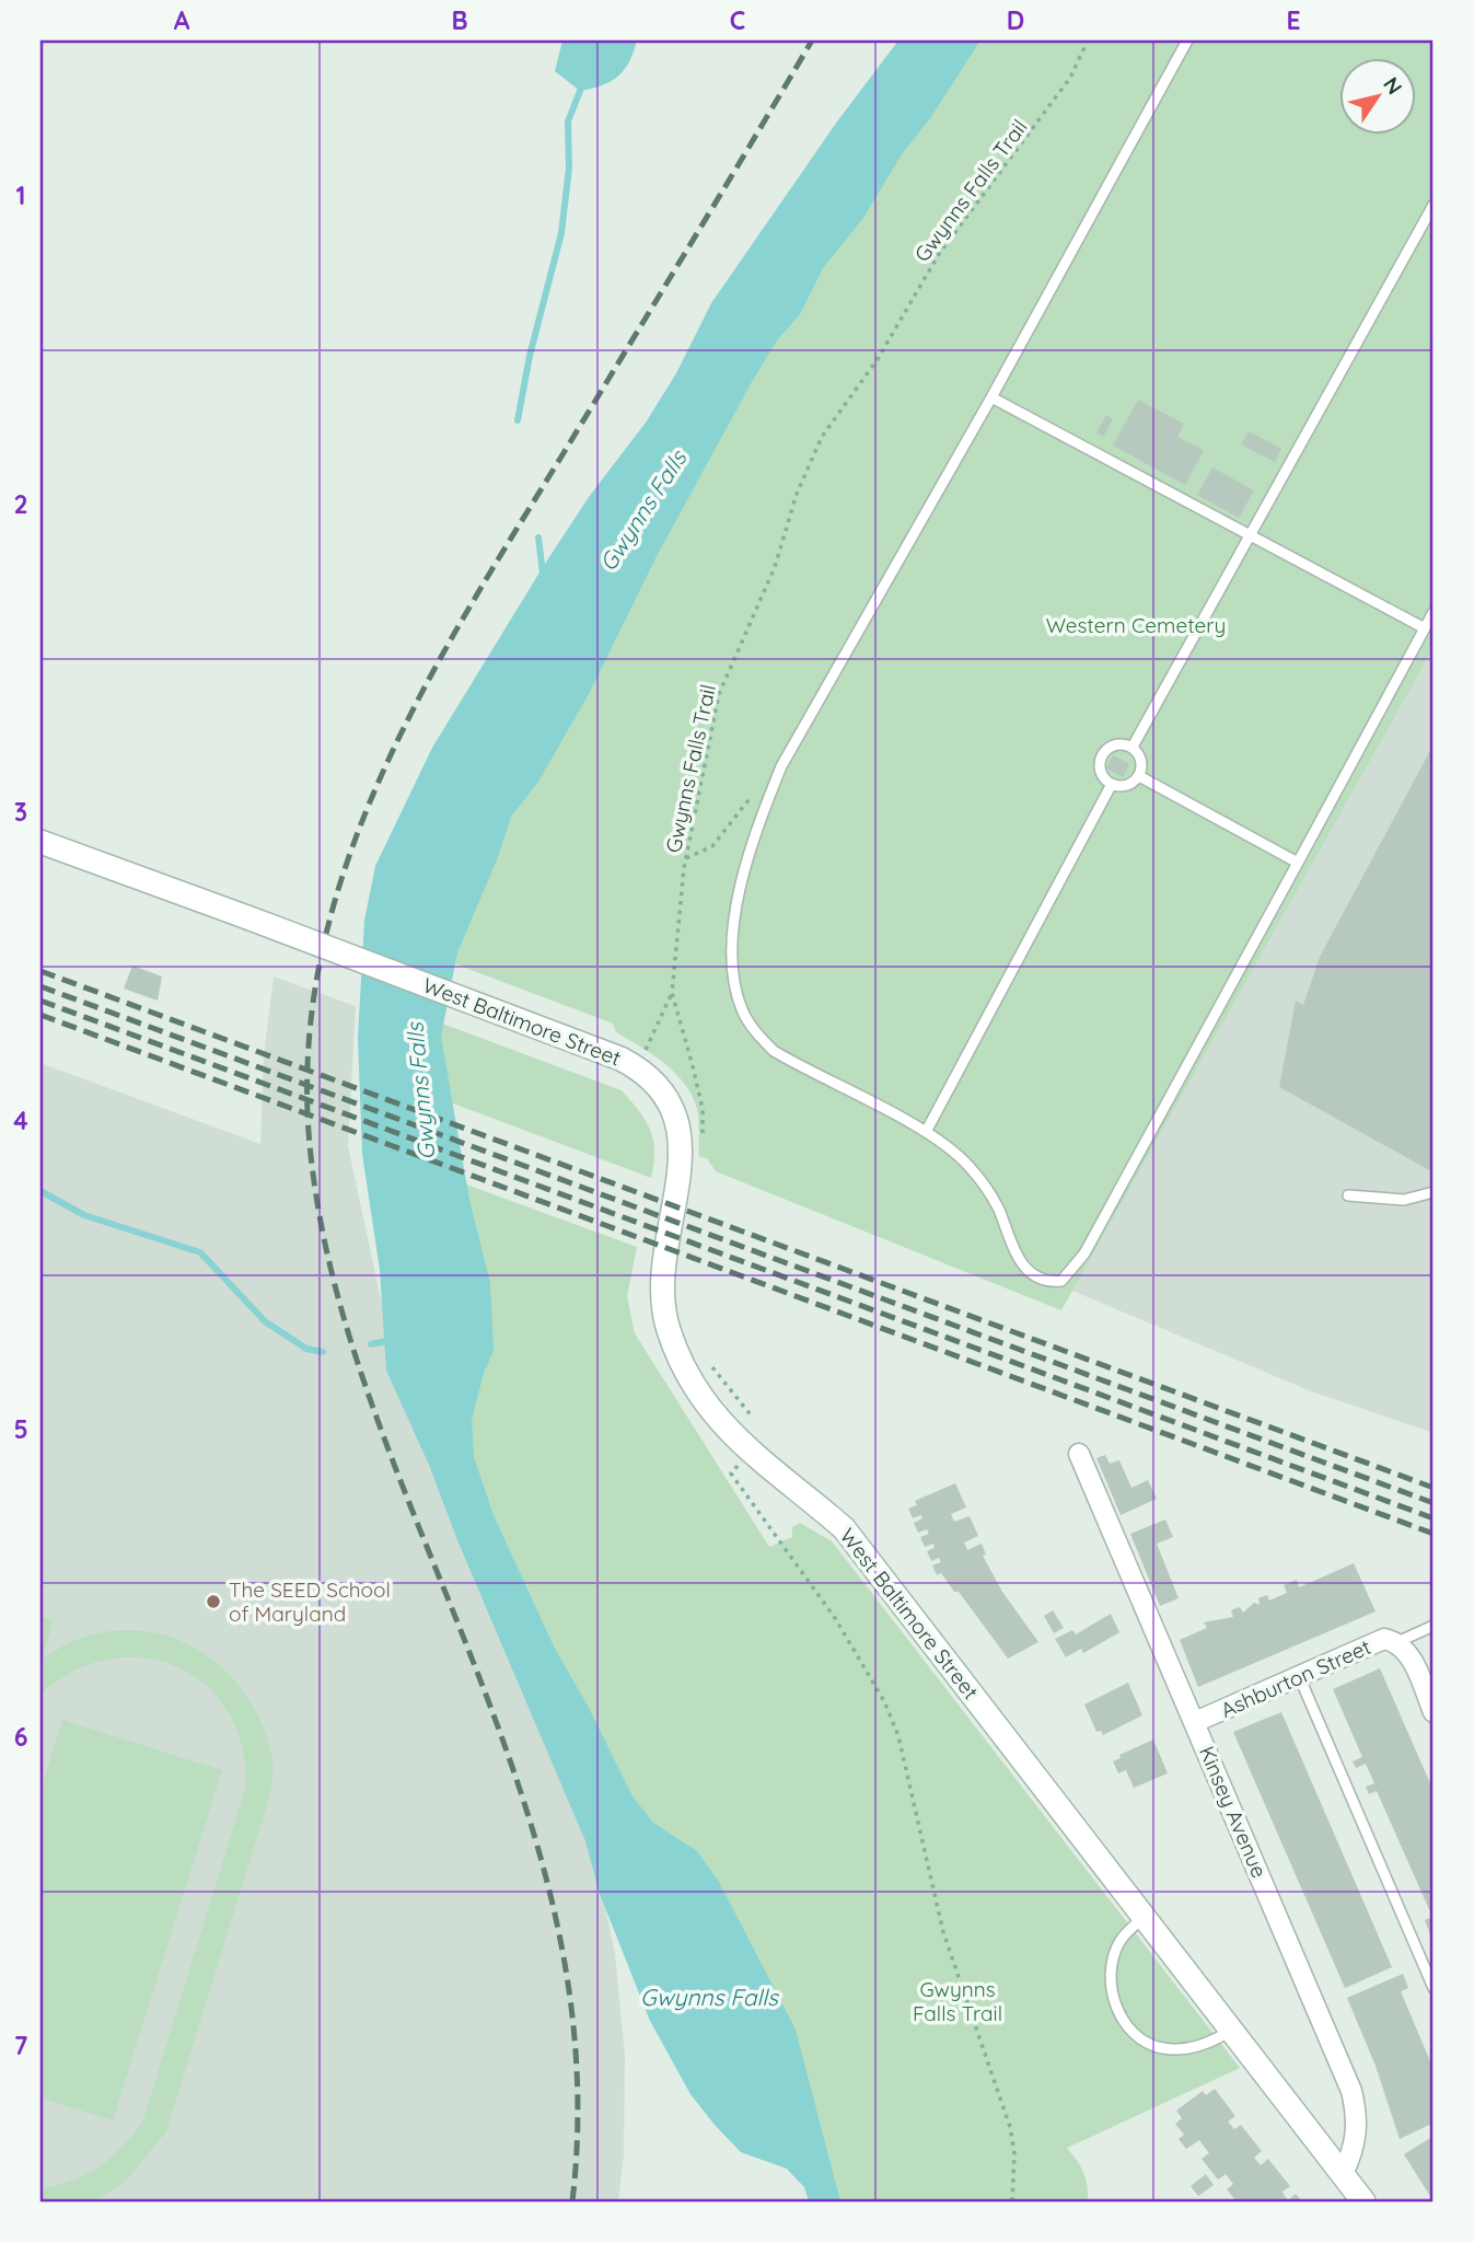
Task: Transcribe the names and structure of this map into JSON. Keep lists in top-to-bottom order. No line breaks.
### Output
{"streets":{"main road":["West Baltimore Street"],"street":["Ashburton Street","Kinsey Avenue"],"path":["Gwynns Falls Trail"]},"crossings":[["West Baltimore Street","Kinsey Avenue"],["Ashburton Street","Kinsey Avenue"]],"water":["Gwynns Falls"],"parks":["Western Cemetery","Gwynns Falls Trail"],"places":["The SEED School of Maryland"],"north":"top right","grid":{"columns":["A","B","C","D","E"],"rows":["1","2","3","4","5","6","7"]}}
